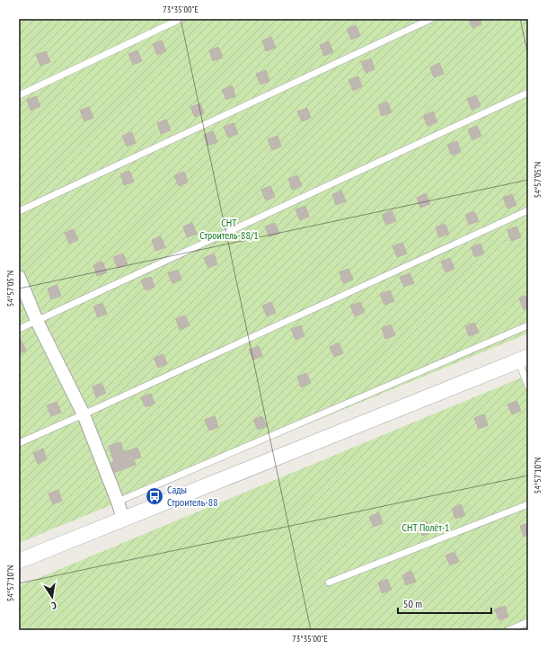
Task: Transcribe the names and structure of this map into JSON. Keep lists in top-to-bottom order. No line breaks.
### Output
{"parks":["СНТ Строитель-88/1","СНТ Полёт-1"],"places":{"bus stop":["Сады Строитель-88"]},"scale_bar":"50 m","north":"bottom","coordinates":["73°35'00\"E","54°57'05\"N","54°57'10\"N"]}
